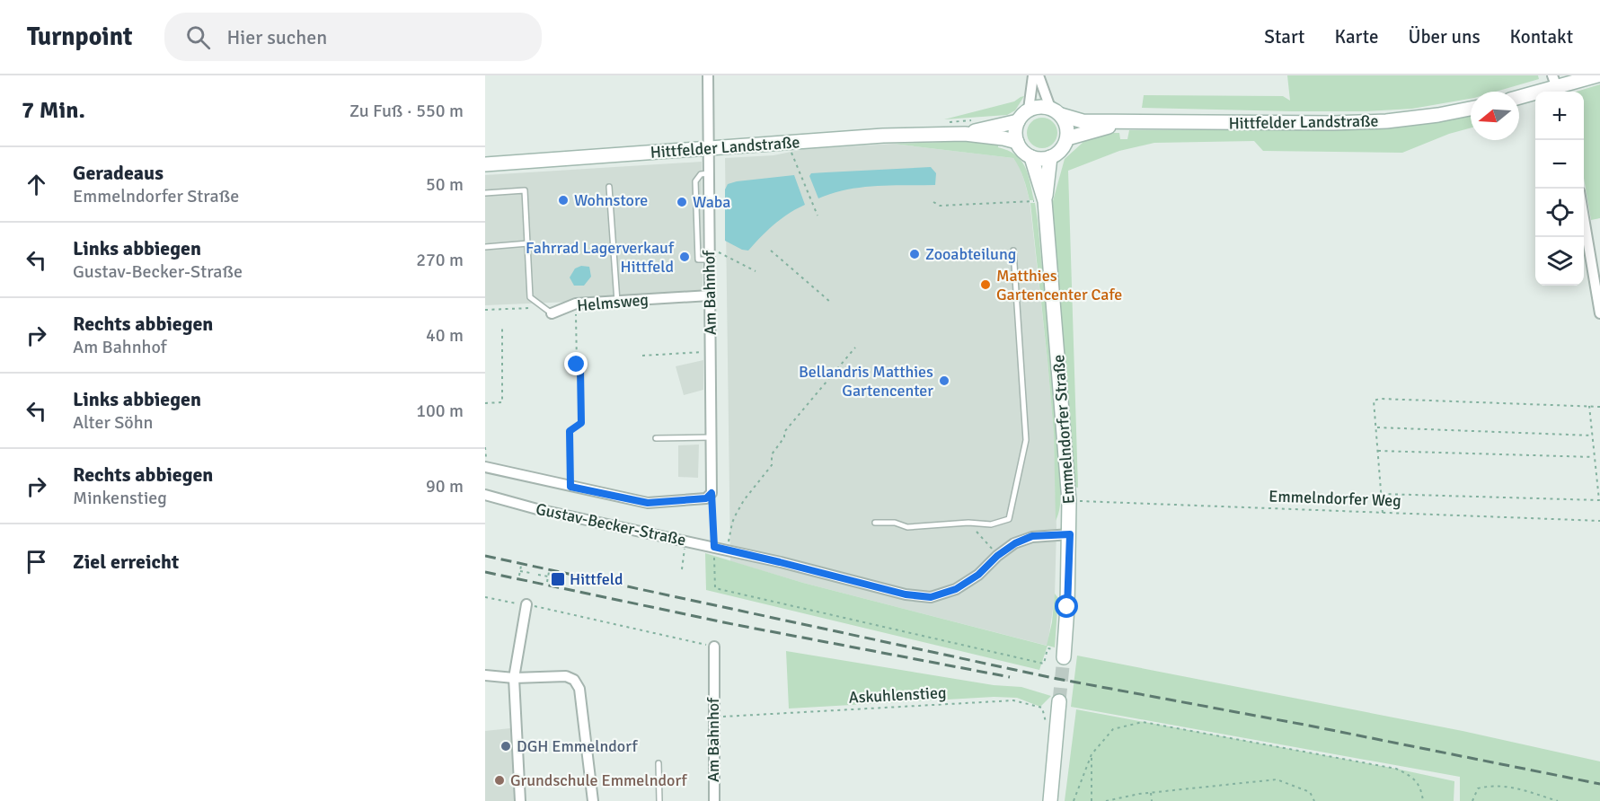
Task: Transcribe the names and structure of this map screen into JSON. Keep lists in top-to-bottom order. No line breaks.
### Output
{"streets":{"main road":["Hittfelder Landstraße","Emmelndorfer Straße"],"street":["Am Bahnhof","Helmsweg","Gustav-Becker-Straße"],"path":["Emmelndorfer Weg","Askuhlenstieg"]},"crossings":[["Hittfelder Landstraße","Am Bahnhof"],["Hittfelder Landstraße","Emmelndorfer Straße"],["Am Bahnhof","Helmsweg"],["Am Bahnhof","Askuhlenstieg"],["Emmelndorfer Straße","Emmelndorfer Weg"],["Emmelndorfer Straße","Gustav-Becker-Straße"]],"places":{"other":["Wohnstore","Waba","Zooabteilung","Fahrrad Lagerverkauf Hittfeld","Matthies Gartencenter Cafe","Bellandris Matthies Gartencenter","DGH Emmelndorf","Grundschule Emmelndorf"],"transit":["Hittfeld"]},"north":"left","page":{"header":"Turnpoint","search":"Hier suchen","nav":["Start","Karte","Über uns","Kontakt"],"heading":["7 Min.","Zu Fuß · 550 m"],"map_buttons":["+","−"],"list":[["Geradeaus","Emmelndorfer Straße","50 m"],["Links abbiegen","Gustav-Becker-Straße","270 m"],["Rechts abbiegen","Am Bahnhof","40 m"],["Links abbiegen","Alter Söhn","100 m"],["Rechts abbiegen","Minkenstieg","90 m"],"Ziel erreicht"]}}
